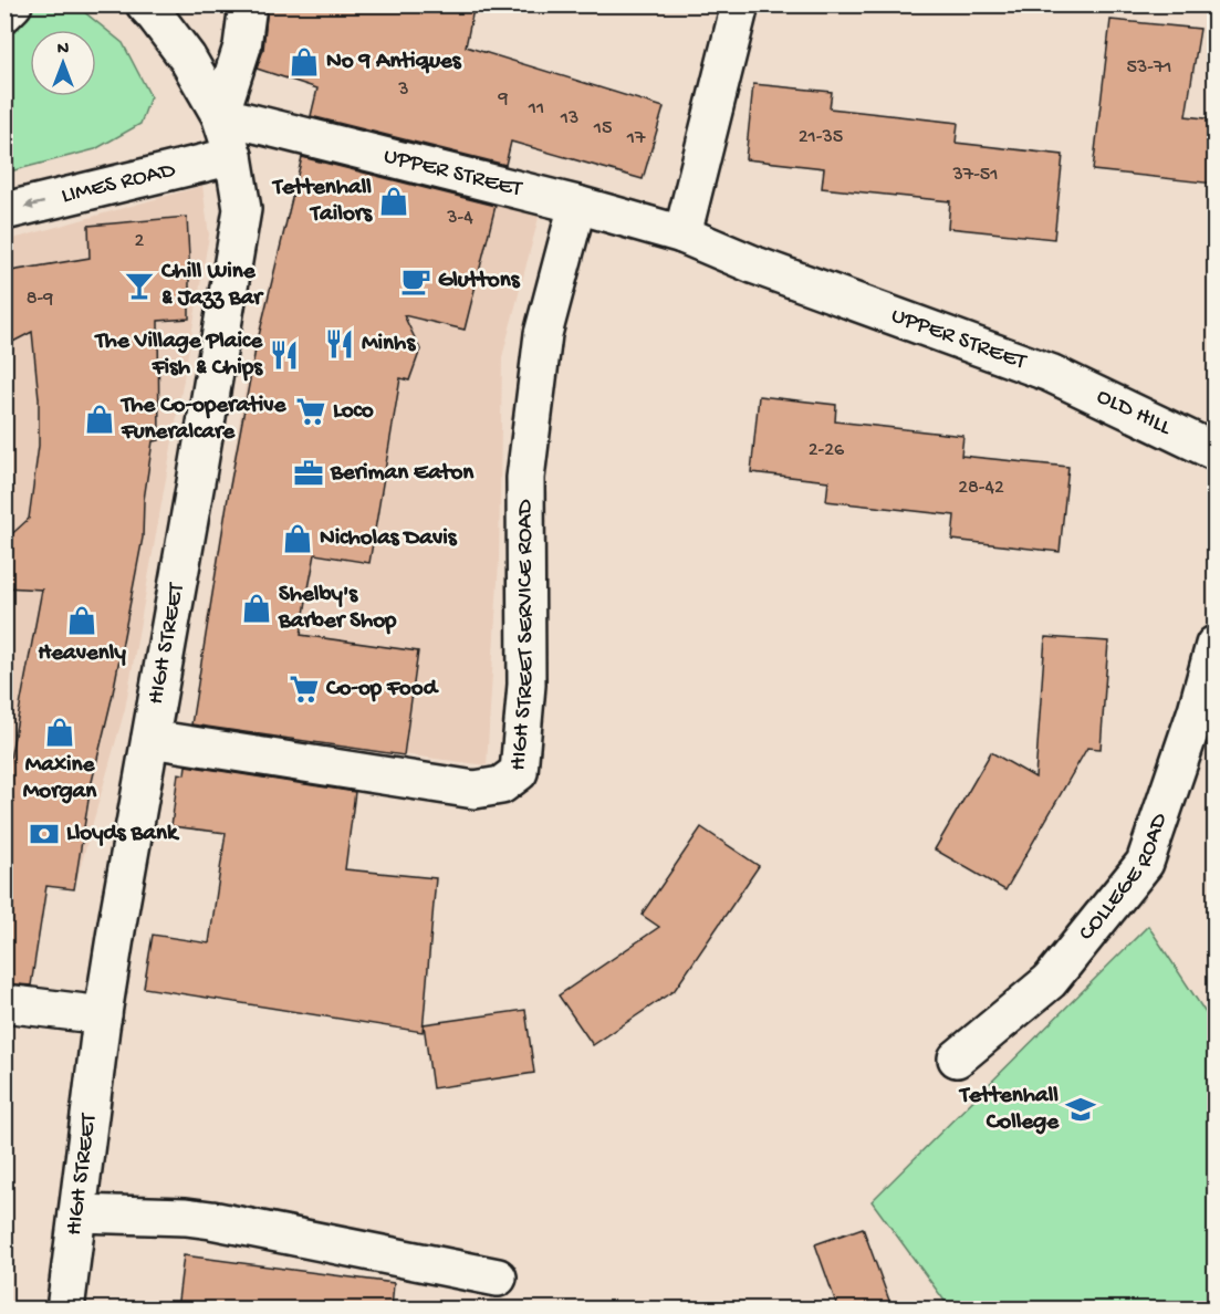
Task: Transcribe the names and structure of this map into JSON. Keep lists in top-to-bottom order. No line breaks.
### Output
{"streets":{"street":["UPPER STREET","LIMES ROAD","OLD HILL","HIGH STREET SERVICE ROAD","HIGH STREET","COLLEGE ROAD"]},"crossings":[["UPPER STREET","OLD HILL"],["UPPER STREET","HIGH STREET SERVICE ROAD"],["UPPER STREET","HIGH STREET"],["LIMES ROAD","HIGH STREET"],["HIGH STREET SERVICE ROAD","HIGH STREET"]],"one_way":["LIMES ROAD"],"places":{"shop":["No 9 Antiques","Tettenhall Tailors","The Co-operative Funeralcare","Nicholas Davis","Shelby's Barber Shop","Heavenly","Maxine Morgan"],"cafe":["Gluttons"],"bar":["Chill Wine & Jazz Bar"],"restaurant":["Minhs","The Village Plaice Fish & Chips"],"supermarket":["Loco","Co-op Food"],"office":["Beriman Eaton"],"bank":["Lloyds Bank"],"school or university":["Tettenhall College"]},"house_numbers":["53-71","3","9","11","13","15","21-35","17","37-51","3-4","2","8-9","2-26","28-42"],"north":"top"}
